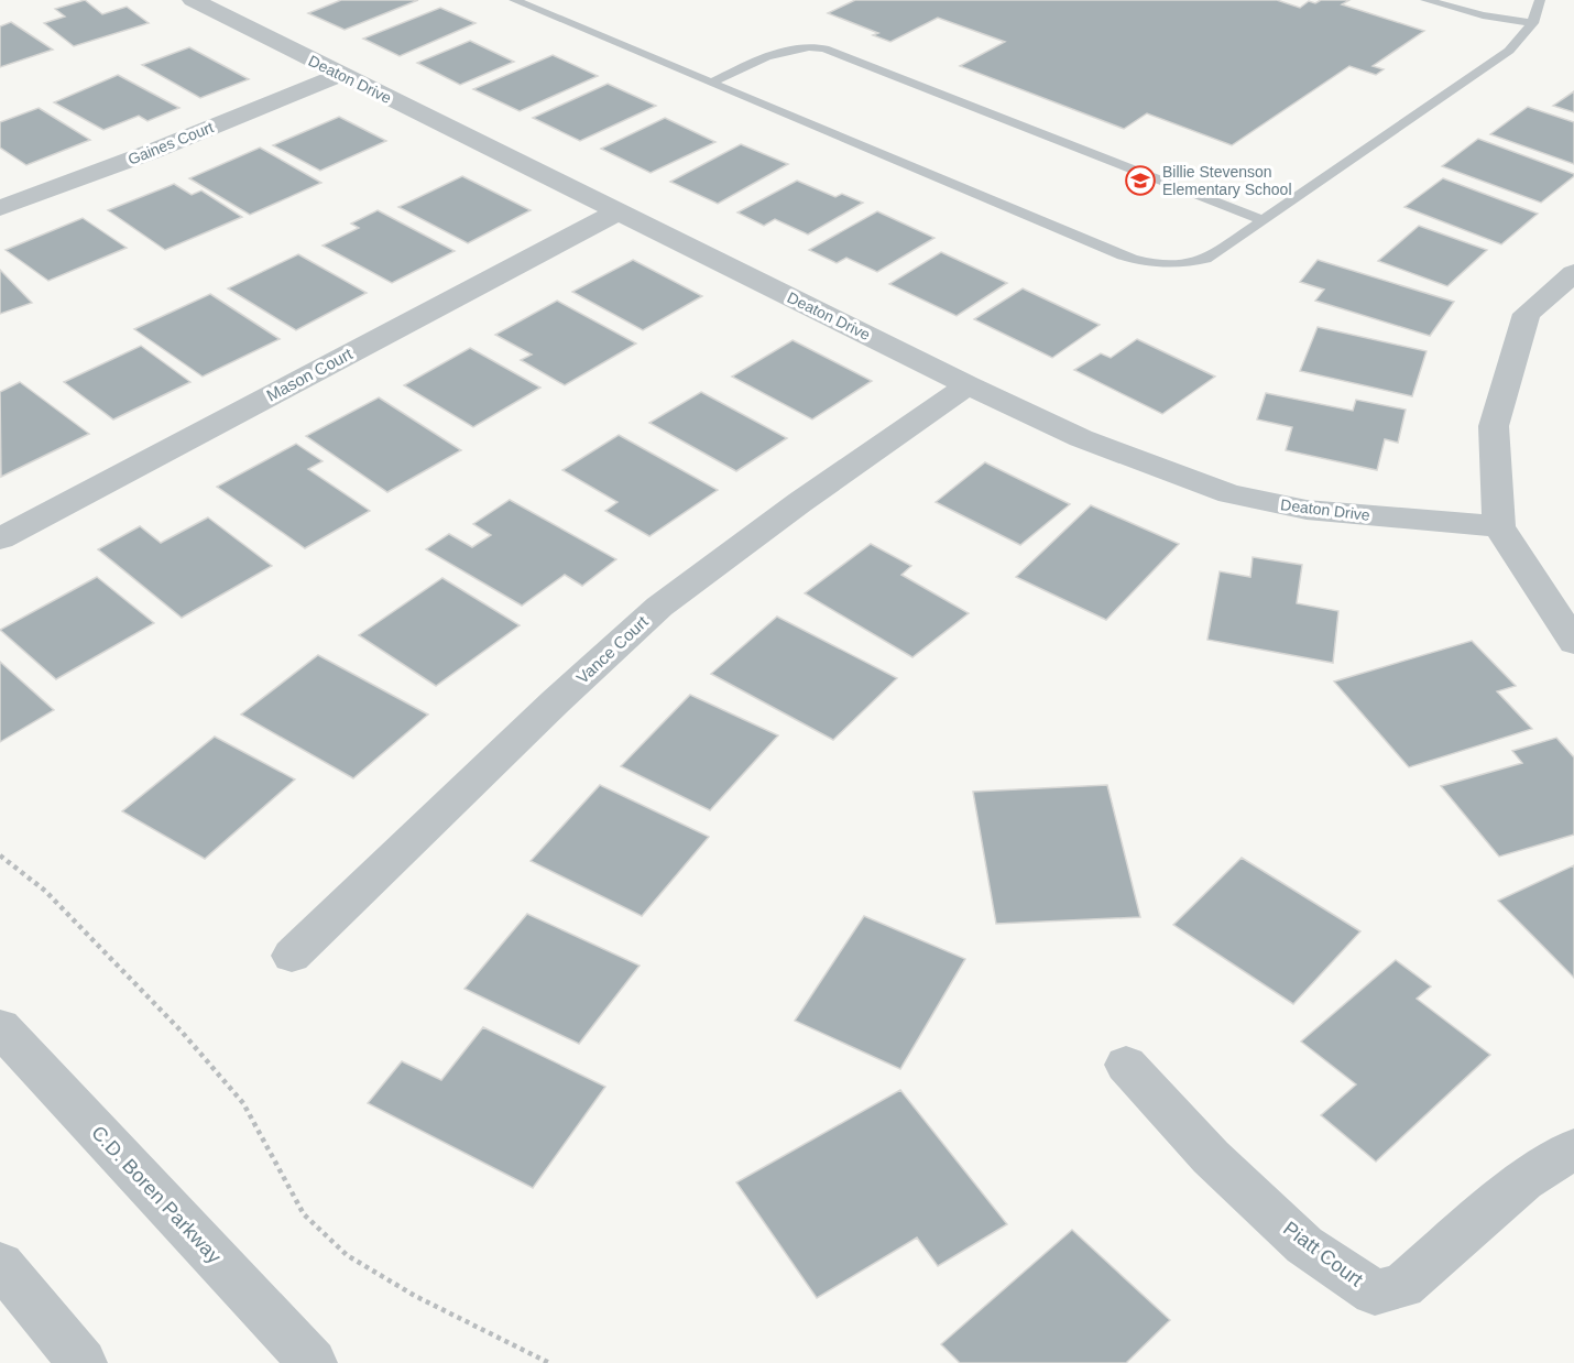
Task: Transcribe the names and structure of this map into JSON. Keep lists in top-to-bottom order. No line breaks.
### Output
{"streets":{"street":["Deaton Drive","Gaines Court","Mason Court","Vance Court","C.D. Boren Parkway","Piatt Court"]},"crossings":[["Deaton Drive","Gaines Court"],["Deaton Drive","Mason Court"],["Deaton Drive","Vance Court"]],"places":{"school or university":["Billie Stevenson Elementary School"]}}
